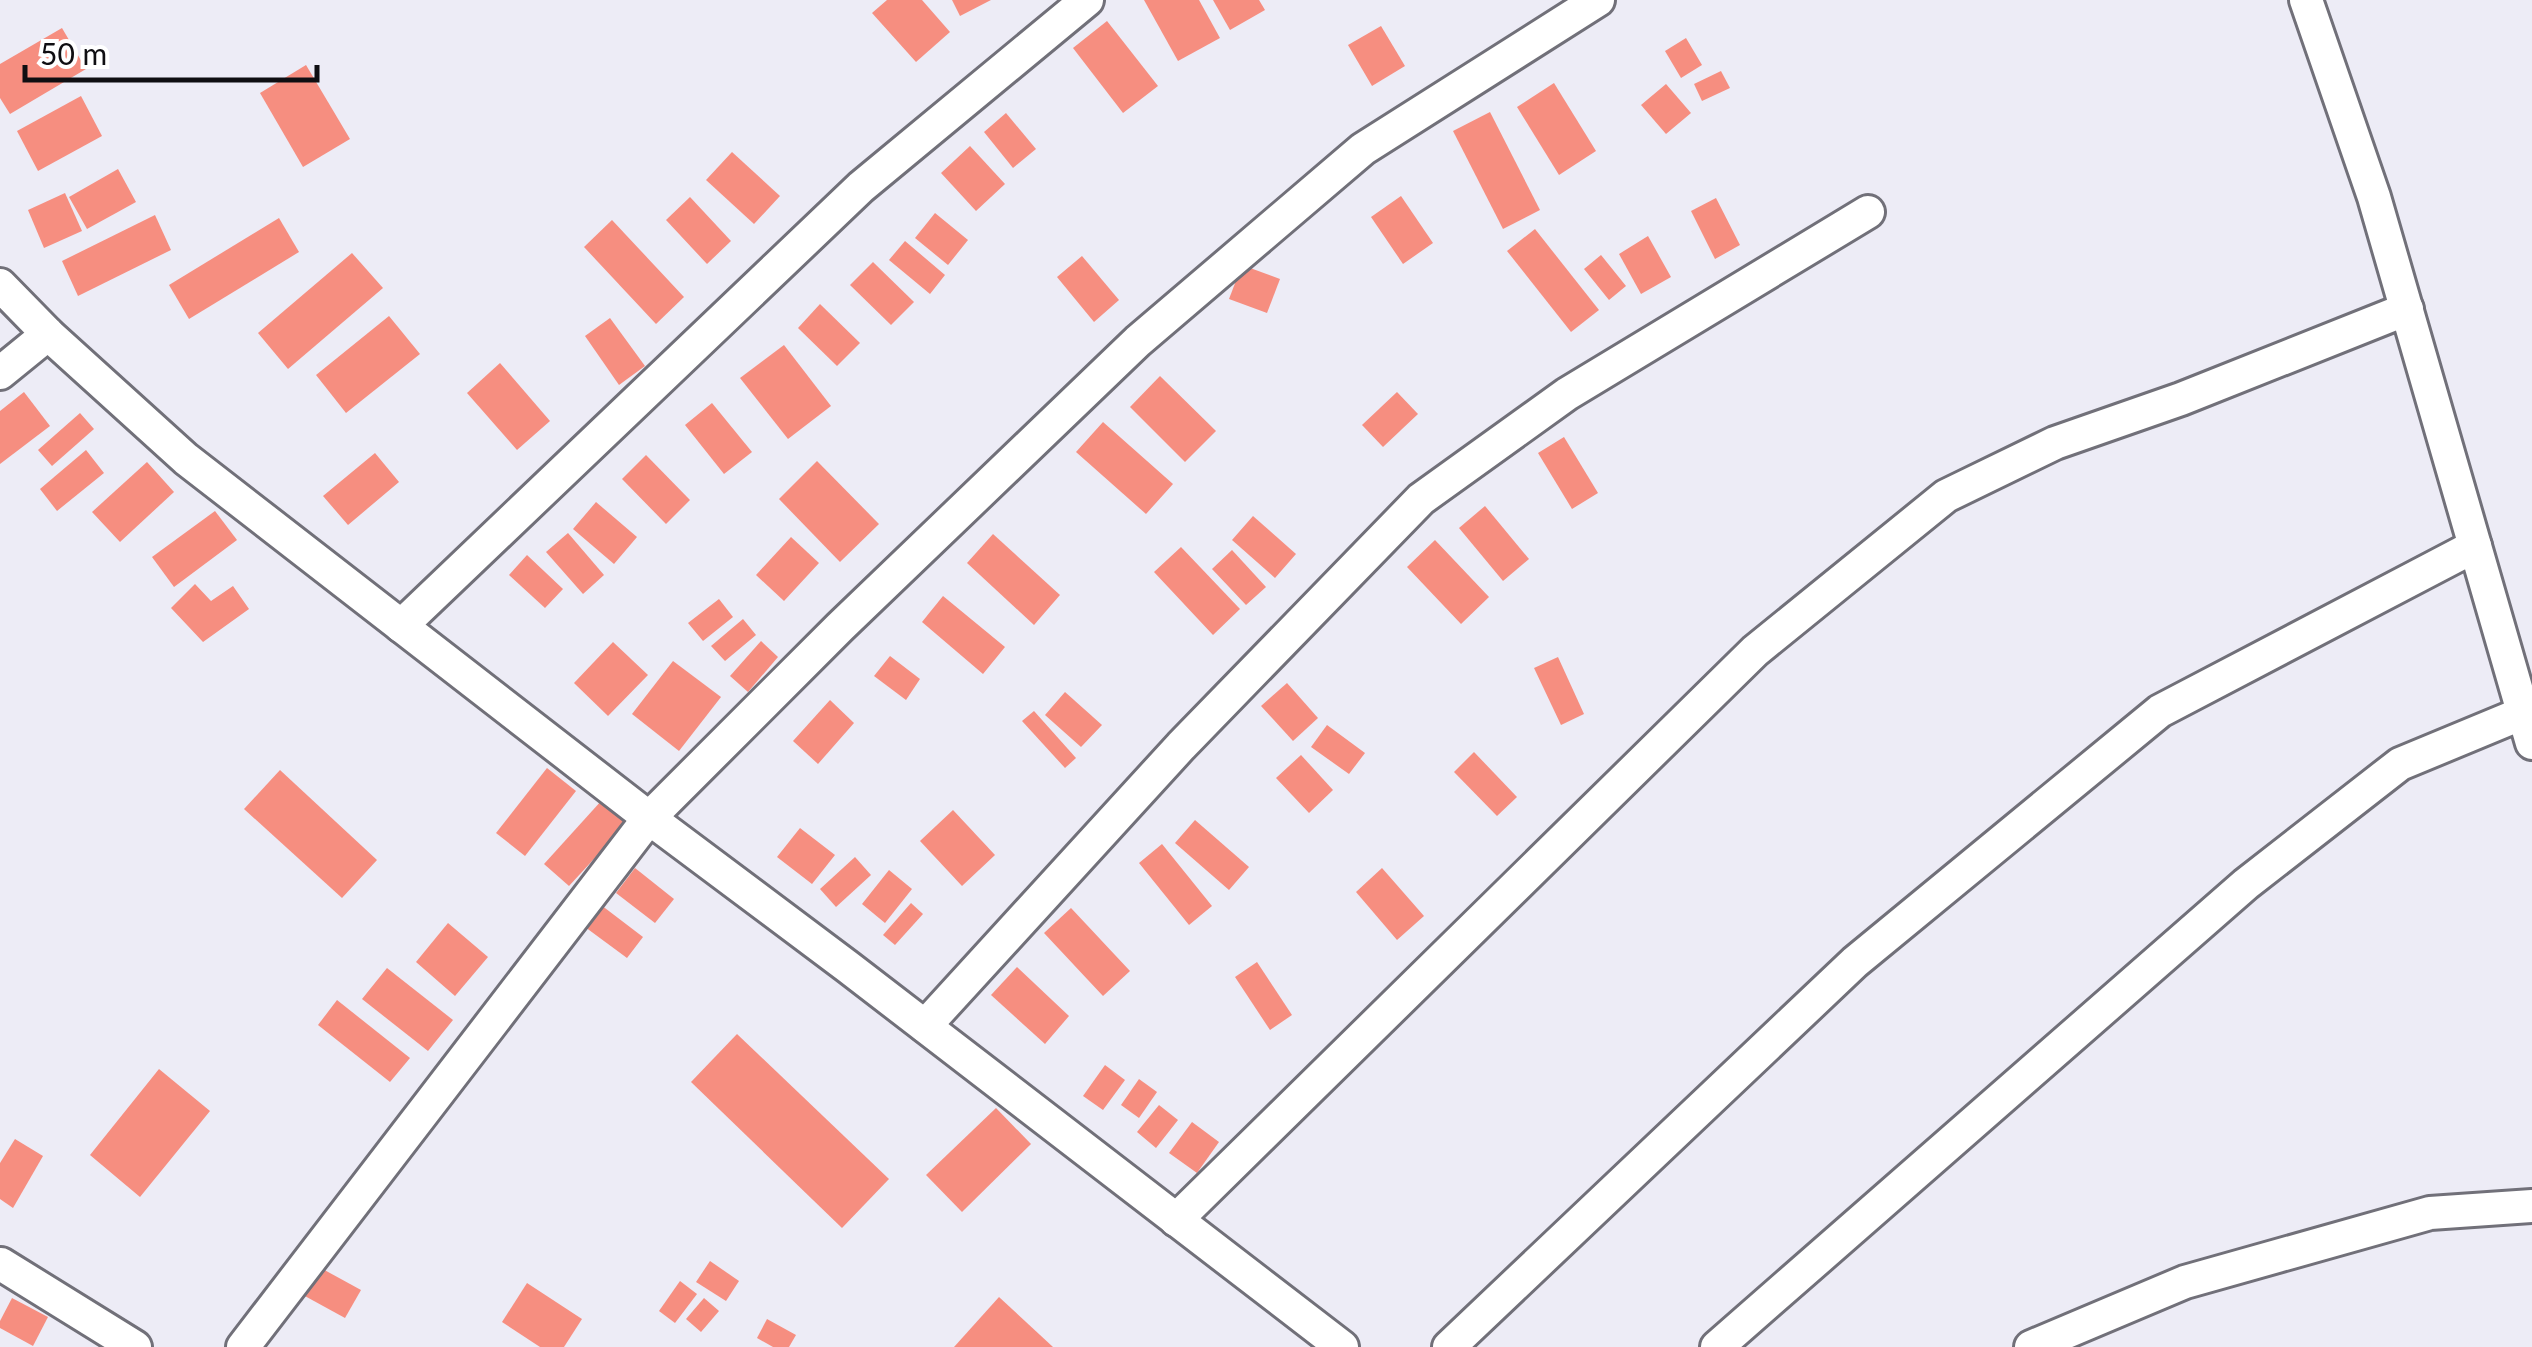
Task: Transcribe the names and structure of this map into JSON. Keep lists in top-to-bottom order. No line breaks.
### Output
{"scale_bar":"50 m"}
